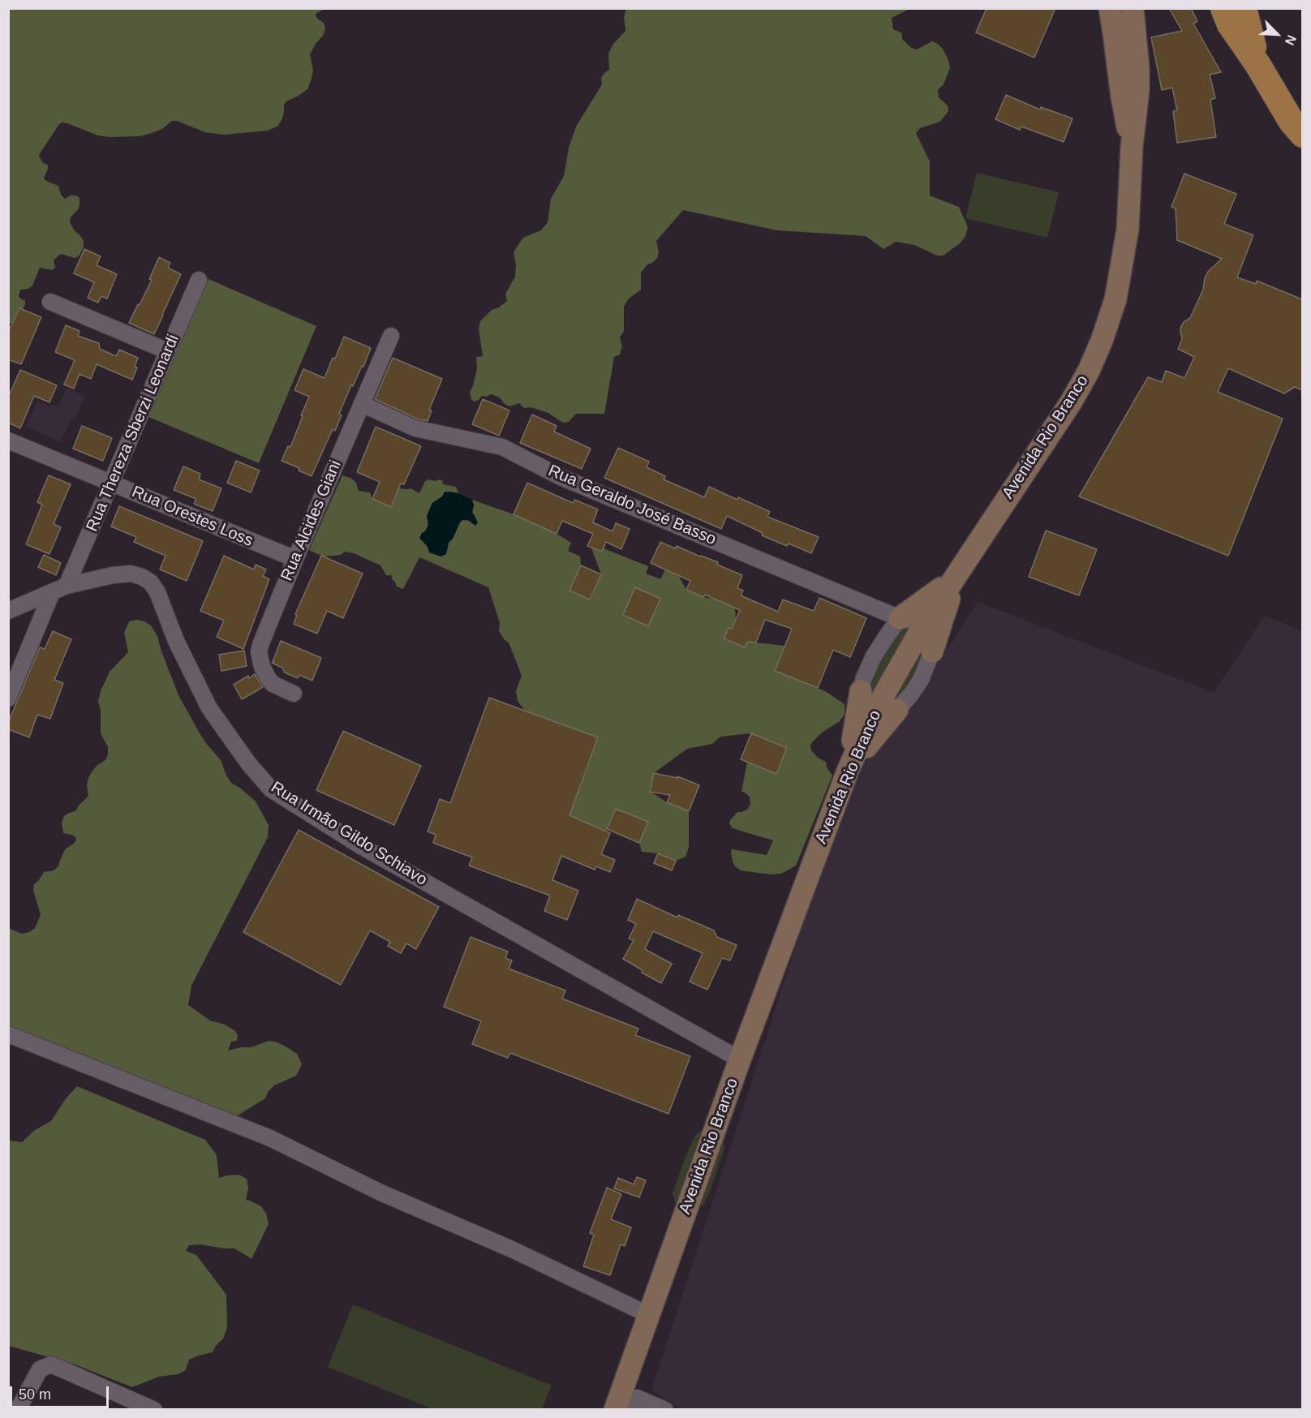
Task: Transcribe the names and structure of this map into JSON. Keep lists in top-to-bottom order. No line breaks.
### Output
{"streets":{"main road":["Avenida Rio Branco"],"street":["Rua Thereza Sberzi Leonardi","Rua Geraldo José Basso","Rua Orestes Loss","Rua Alcides Giani","Rua Irmão Gildo Schiavo"]},"crossings":[["Rua Thereza Sberzi Leonardi","Rua Orestes Loss"],["Rua Thereza Sberzi Leonardi","Rua Irmão Gildo Schiavo"],["Avenida Rio Branco","Rua Geraldo José Basso"],["Avenida Rio Branco","Rua Irmão Gildo Schiavo"],["Rua Geraldo José Basso","Rua Alcides Giani"],["Rua Orestes Loss","Rua Alcides Giani"]],"scale_bar":"50 m","north":"bottom right"}
